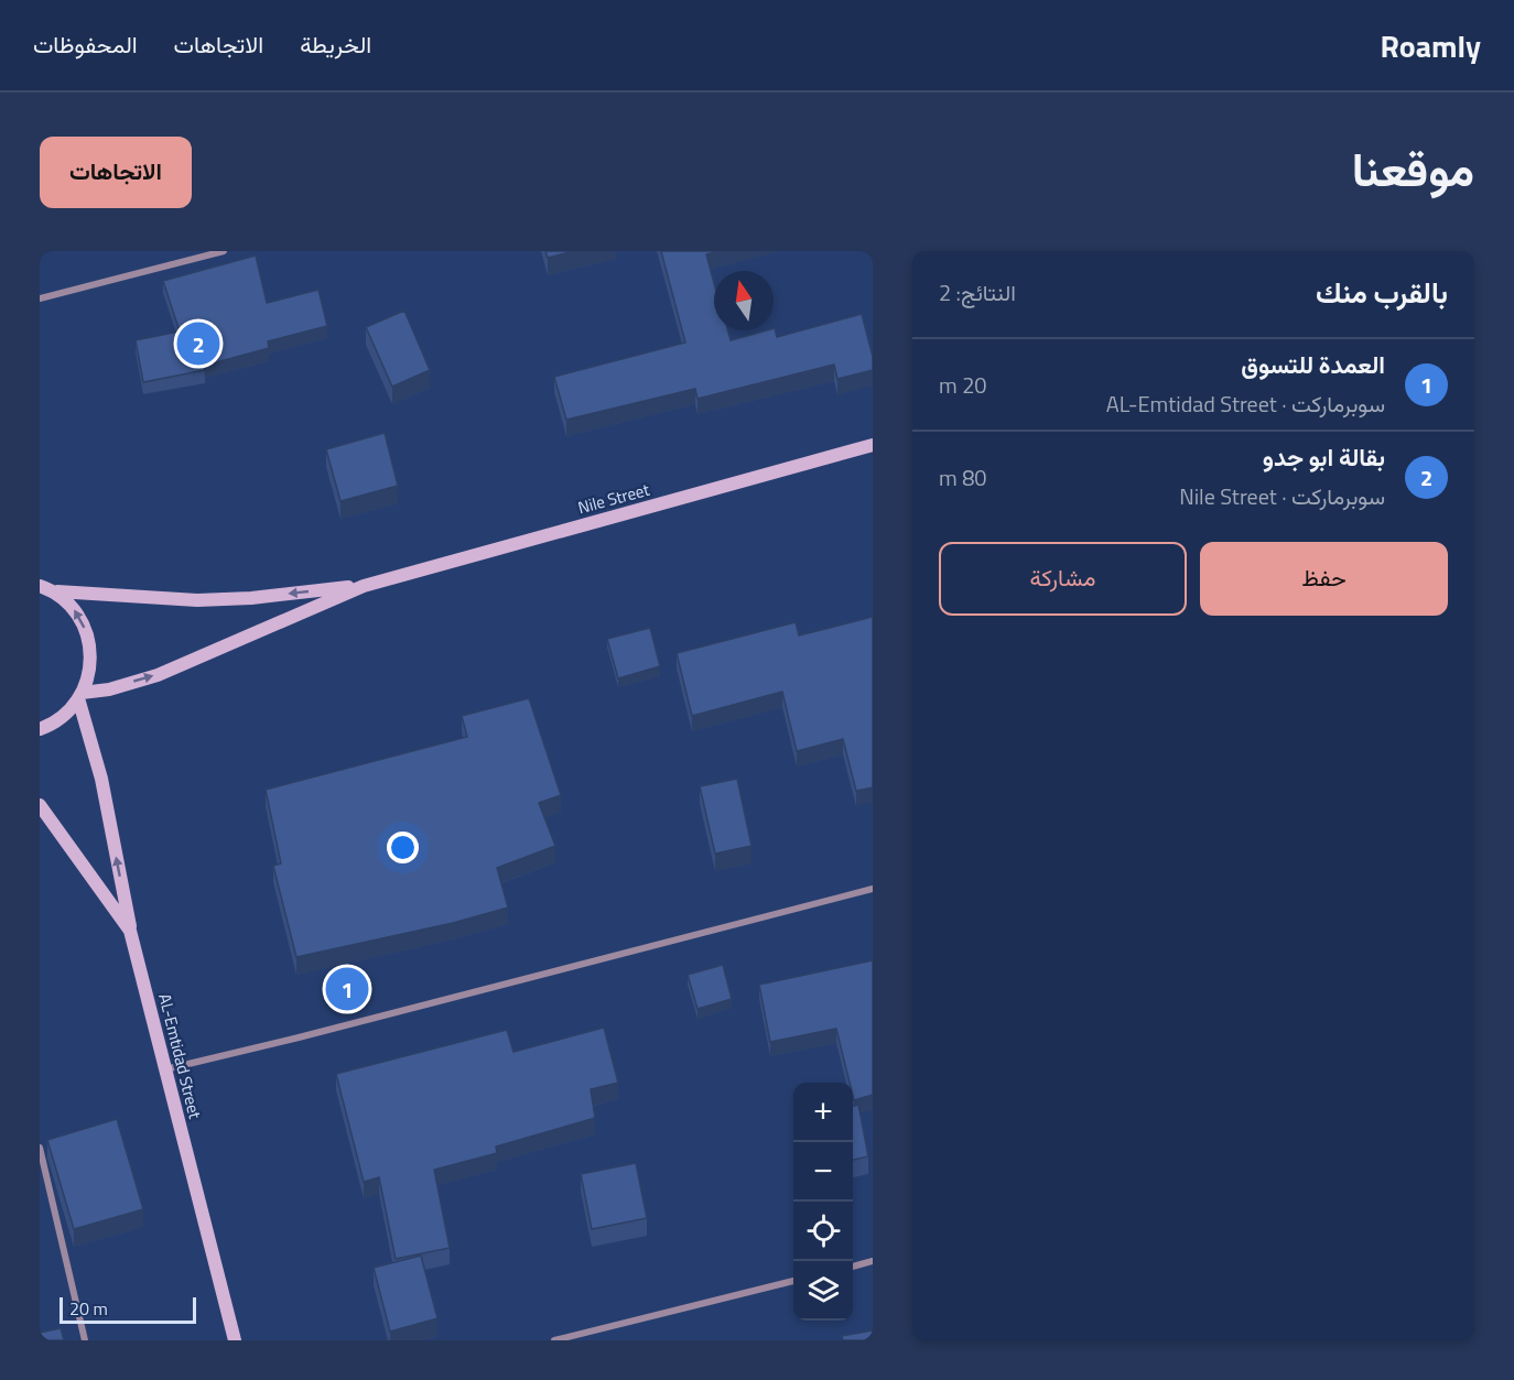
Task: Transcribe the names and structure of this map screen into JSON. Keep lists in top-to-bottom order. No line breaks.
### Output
{"streets":{"street":["Nile Street","AL-Emtidad Street"]},"scale_bar":"20 m","north":"top","page":{"header":"Roamly","nav":["الخريطة","الاتجاهات","المحفوظات"],"title":"موقعنا","buttons":["الاتجاهات",["حفظ","مشاركة"]],"heading":["بالقرب منك","النتائج: 2"],"pins":["2","1"],"list":[{"mark":"1","name":"العمدة للتسوق","note":"سوبرماركت · AL-Emtidad Street","value":"20 m"},{"mark":"2","name":"بقالة ابو جدو","note":"سوبرماركت · Nile Street","value":"80 m"}],"map_buttons":["+","−"],"scale":"20 m"}}
